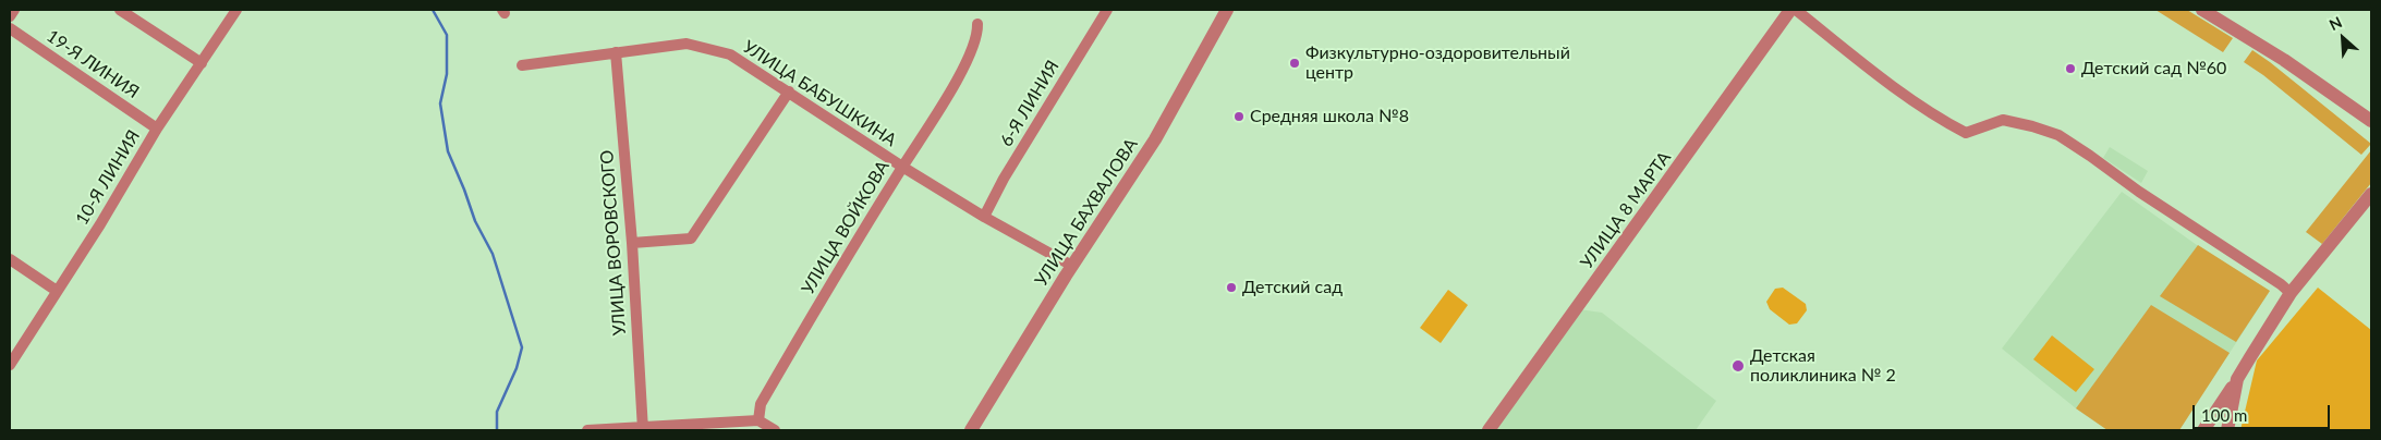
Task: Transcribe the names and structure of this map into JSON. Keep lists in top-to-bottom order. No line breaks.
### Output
{"streets":{"street":["19-Я ЛИНИЯ","УЛИЦА БАБУШКИНА","6-Я ЛИНИЯ","10-Я ЛИНИЯ","УЛИЦА 8 МАРТА","УЛИЦА БАХВАЛОВА","УЛИЦА ВОЙКОВА","УЛИЦА ВОРОВСКОГО"]},"crossings":[["19-Я ЛИНИЯ","10-Я ЛИНИЯ"],["УЛИЦА БАБУШКИНА","6-Я ЛИНИЯ"],["УЛИЦА БАБУШКИНА","УЛИЦА БАХВАЛОВА"],["УЛИЦА БАБУШКИНА","УЛИЦА ВОЙКОВА"],["УЛИЦА БАБУШКИНА","УЛИЦА ВОРОВСКОГО"]],"places":["Физкультурно-оздоровительный центр","Детский сад №60","Средняя школа №8","Детский сад","Детская поликлиника № 2"],"scale_bar":"100 m","north":"top left"}
